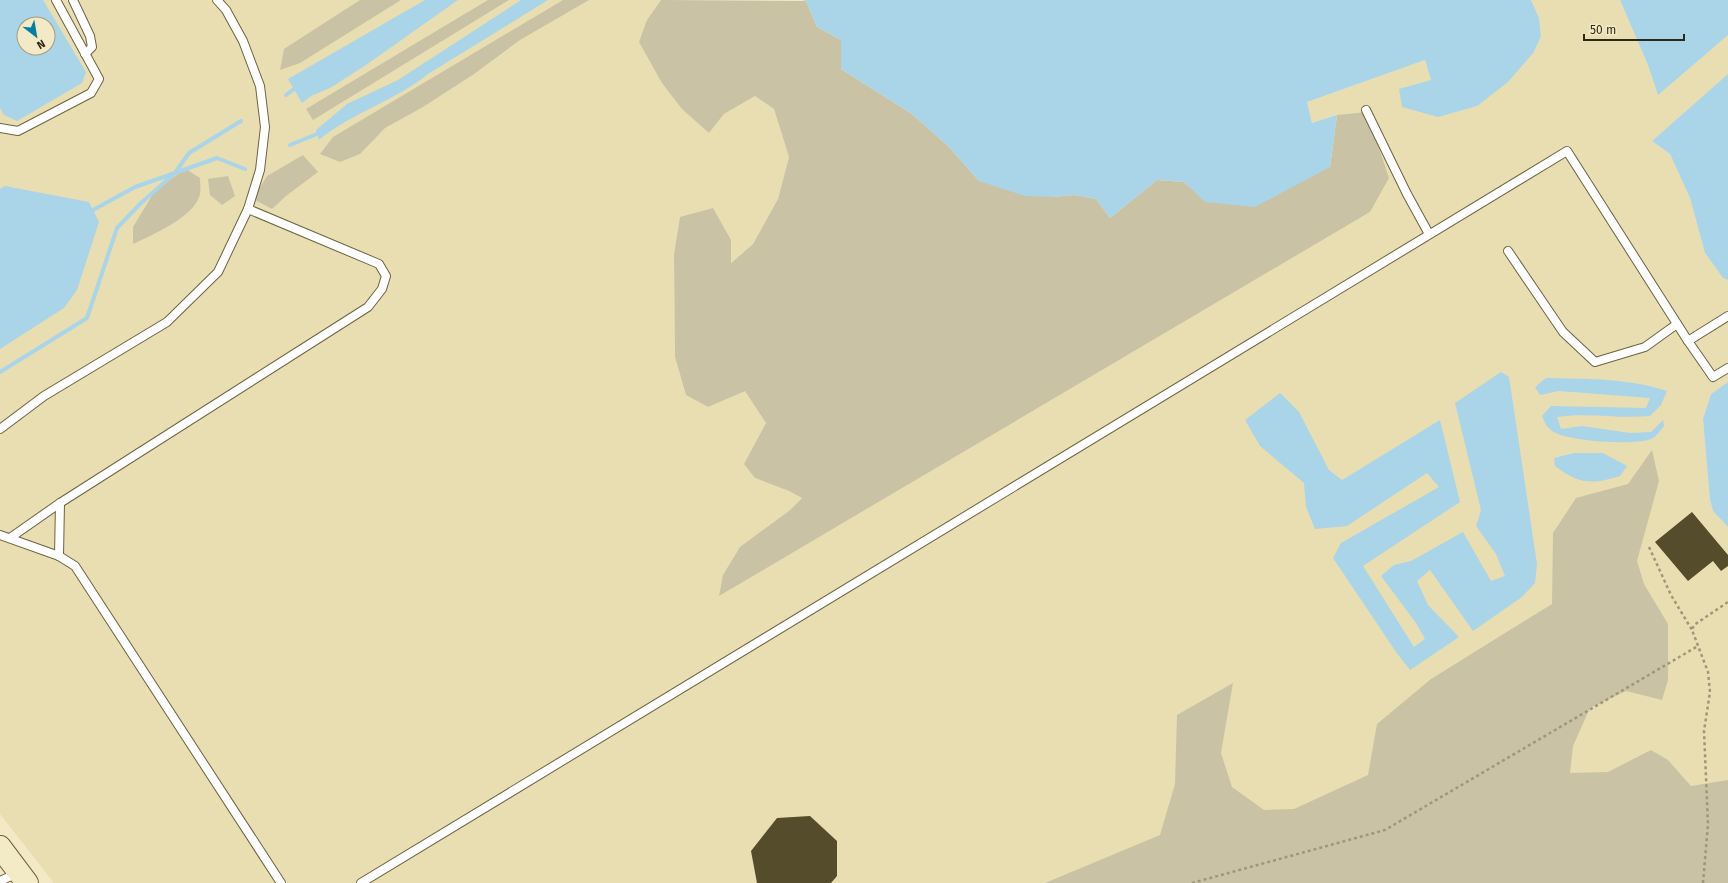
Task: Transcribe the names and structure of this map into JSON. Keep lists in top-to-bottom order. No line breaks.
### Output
{"scale_bar":"50 m","north":"bottom right"}
